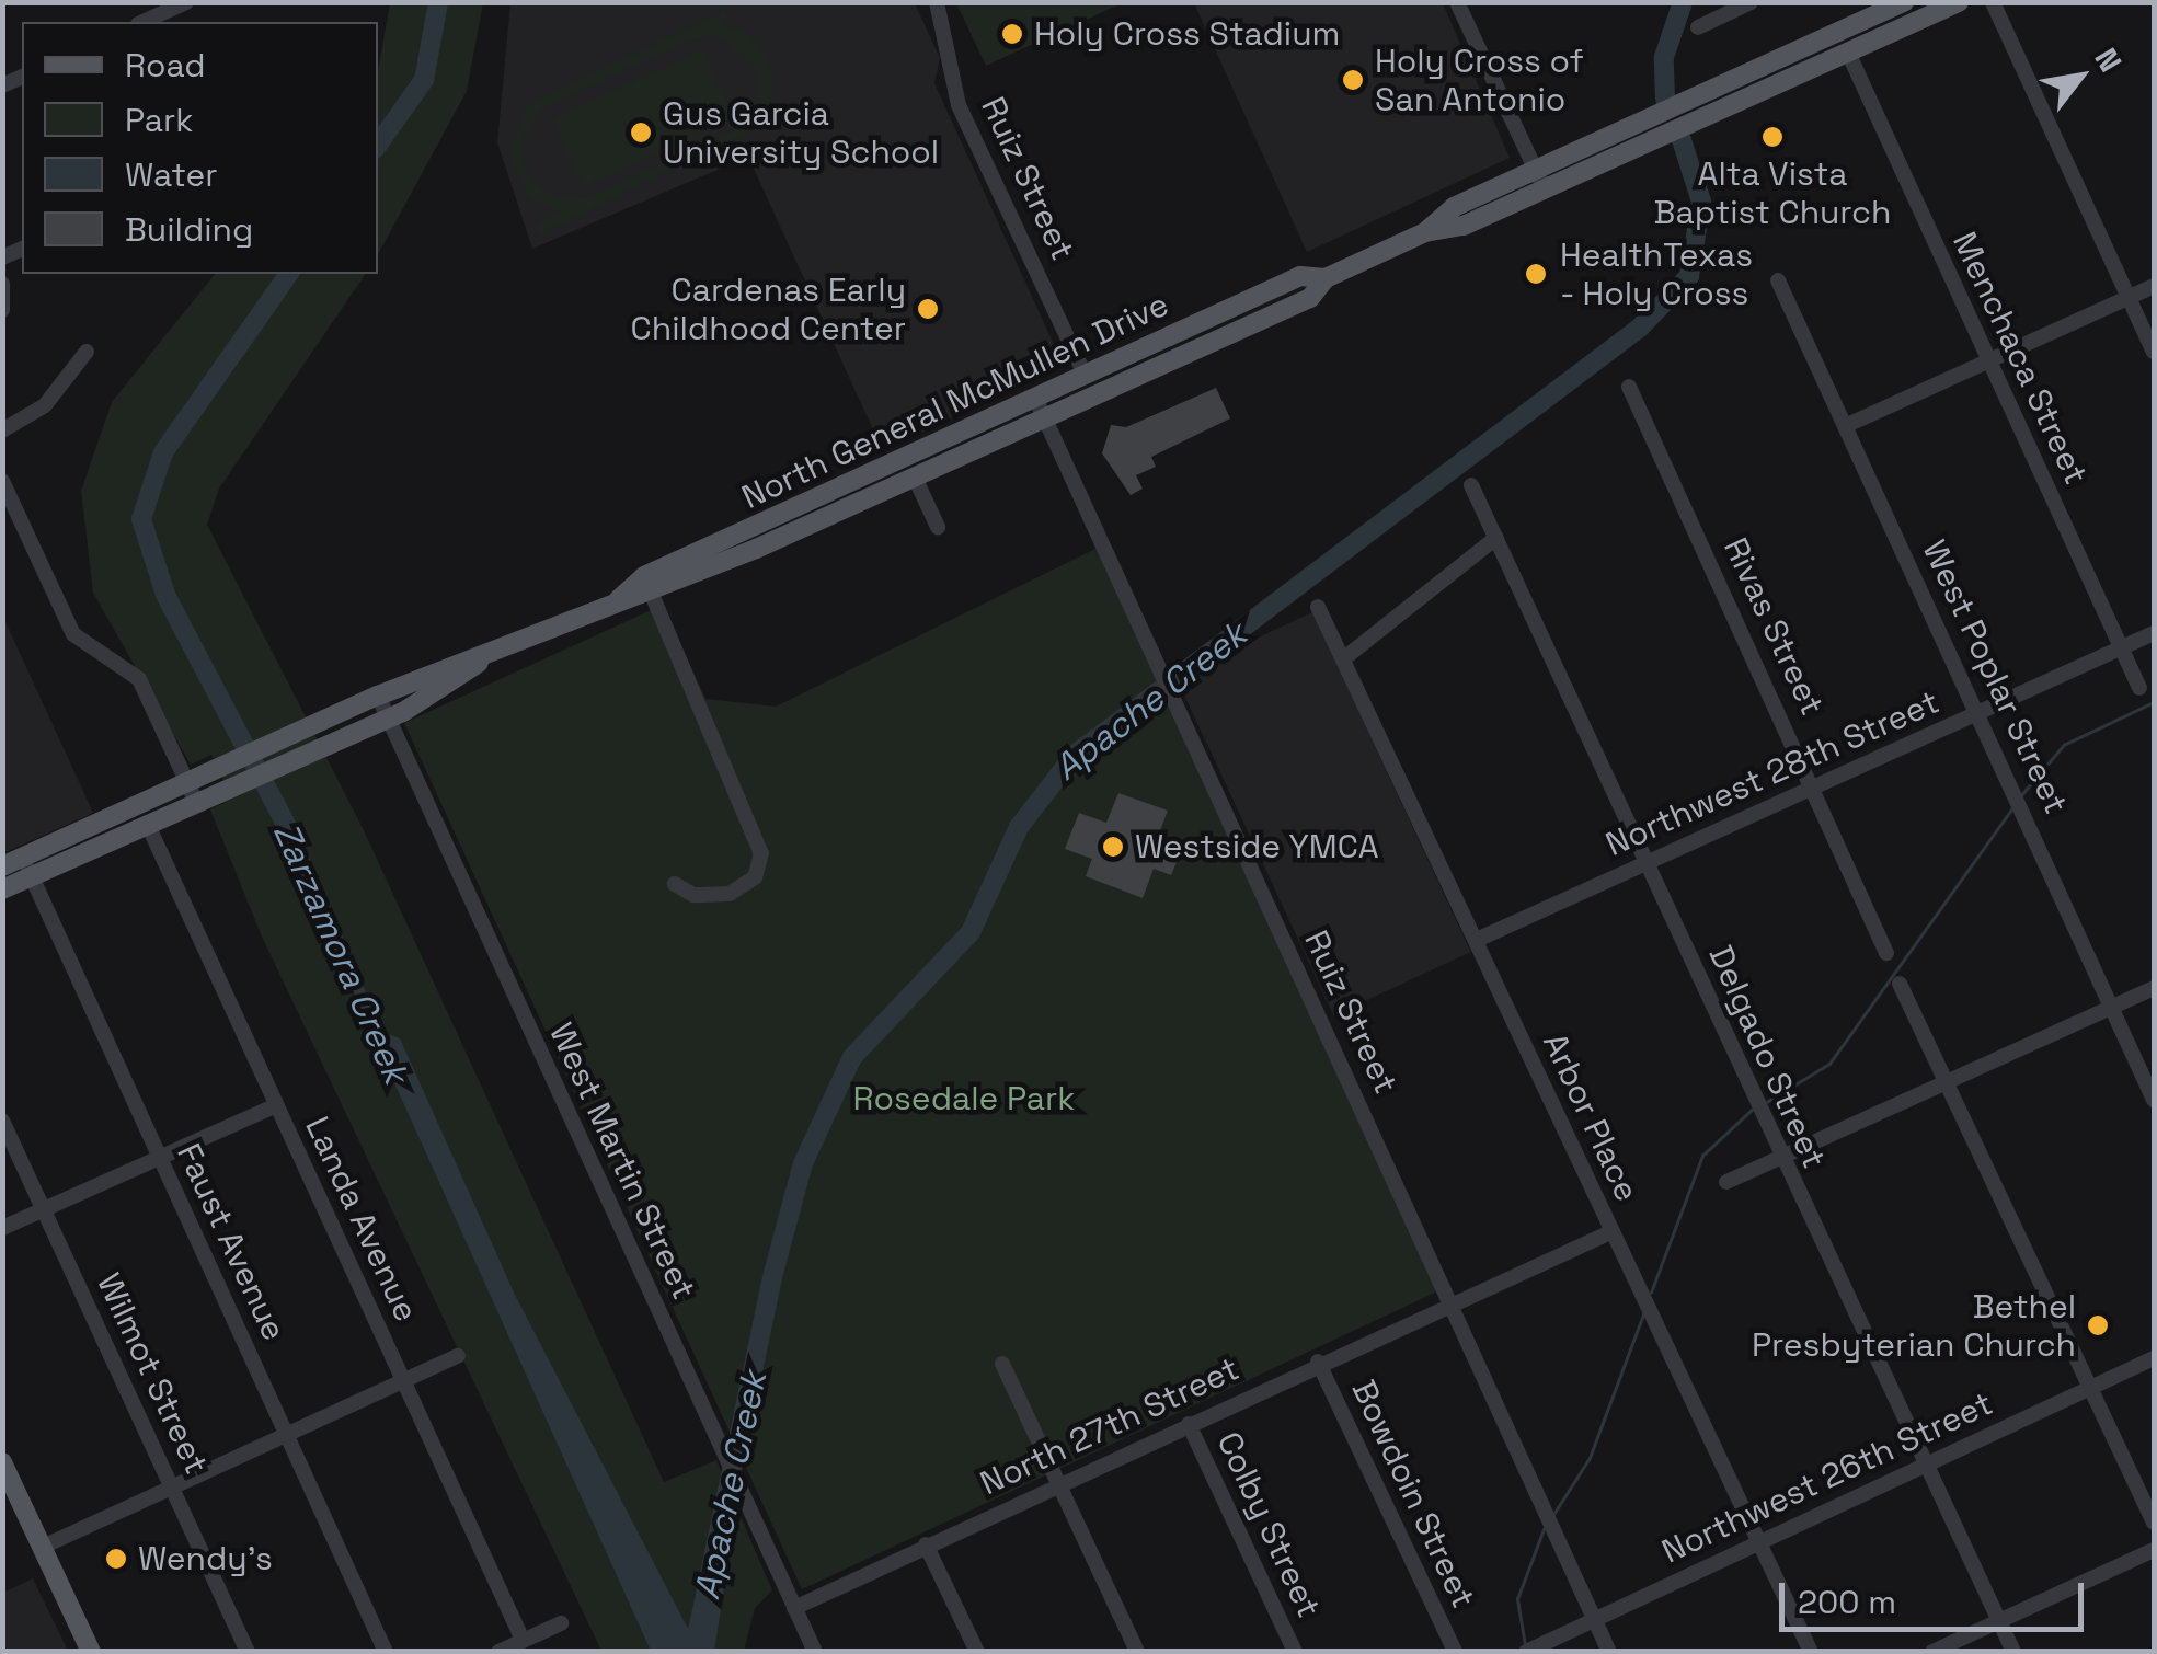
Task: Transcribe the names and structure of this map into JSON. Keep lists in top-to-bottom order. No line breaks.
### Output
{"streets":{"main road":["North General McMullen Drive"],"street":["Ruiz Street","Menchaca Street","Rivas Street","West Poplar Street","Northwest 28th Street","Delgado Street","Arbor Place","West Martin Street","Landa Avenue","Faust Avenue","Wilmot Street","North 27th Street","Northwest 26th Street","Bowdoin Street","Colby Street"]},"crossings":[["Ruiz Street","North General McMullen Drive"],["Ruiz Street","North 27th Street"],["Ruiz Street","Northwest 26th Street"],["Menchaca Street","North General McMullen Drive"],["Menchaca Street","Northwest 28th Street"],["North General McMullen Drive","West Martin Street"],["North General McMullen Drive","Landa Avenue"],["North General McMullen Drive","Faust Avenue"],["Rivas Street","Northwest 28th Street"],["West Poplar Street","Northwest 28th Street"],["Northwest 28th Street","Delgado Street"],["Northwest 28th Street","Arbor Place"],["Delgado Street","Northwest 26th Street"],["Arbor Place","North 27th Street"],["Arbor Place","Northwest 26th Street"],["West Martin Street","North 27th Street"],["North 27th Street","Bowdoin Street"],["North 27th Street","Colby Street"]],"water":["Apache Creek","Zarzamora Creek"],"parks":["Rosedale Park"],"places":["Holy Cross Stadium","Holy Cross of San Antonio","Gus Garcia University School","Alta Vista Baptist Church","HealthTexas - Holy Cross","Cardenas Early Childhood Center","Westside YMCA","Bethel Presbyterian Church","Wendy's"],"legend":["Road","Park","Water","Building"],"scale_bar":"200 m","north":"top right"}
